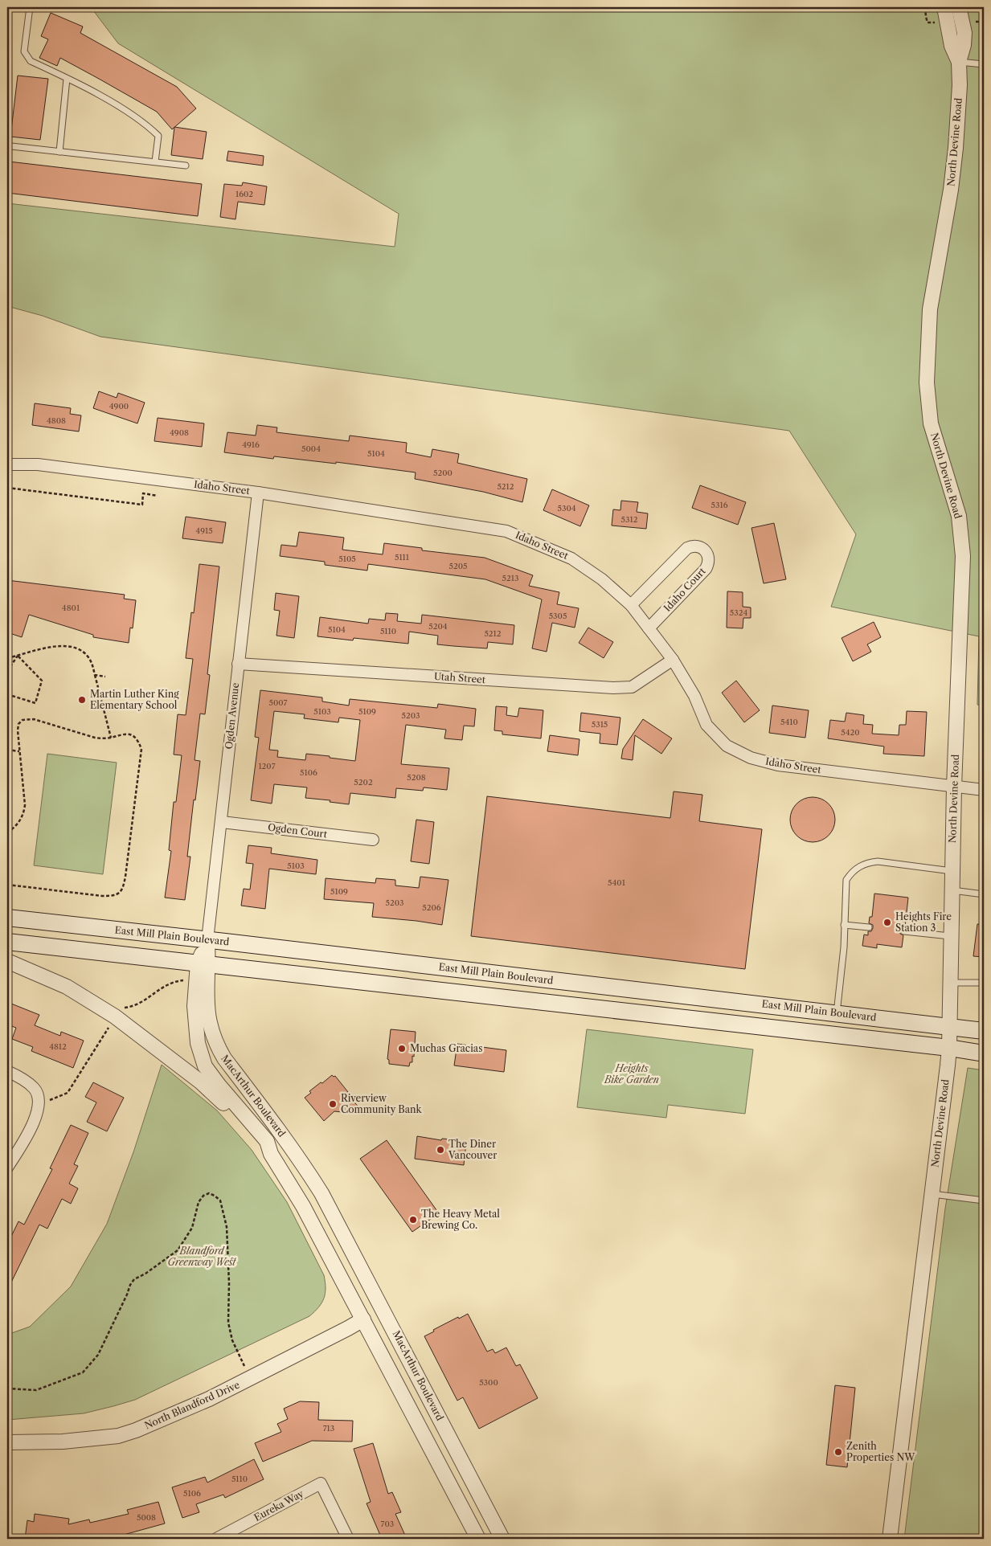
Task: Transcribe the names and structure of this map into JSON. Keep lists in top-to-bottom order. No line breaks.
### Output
{"streets":{"main road":["East Mill Plain Boulevard"],"street":["North Devine Road","Idaho Street","Idaho Court","Utah Street","Ogden Avenue","Ogden Court","MacArthur Boulevard","North Blandford Drive","Eureka Way"]},"crossings":[["North Devine Road","Idaho Street"],["North Devine Road","East Mill Plain Boulevard"],["Idaho Street","Idaho Court"],["Idaho Street","Utah Street"],["Idaho Street","Ogden Avenue"],["Utah Street","Ogden Avenue"],["Ogden Avenue","Ogden Court"],["Ogden Avenue","East Mill Plain Boulevard"],["Ogden Avenue","MacArthur Boulevard"],["East Mill Plain Boulevard","MacArthur Boulevard"],["MacArthur Boulevard","North Blandford Drive"]],"parks":["Heights Bike Garden","Blandford Greenway West"],"places":["Martin Luther King Elementary School","Heights Fire Station 3","Muchas Gracias","Riverview Community Bank","The Diner Vancouver","The Heavy Metal Brewing Co.","Zenith Properties NW"],"house_numbers":["1602","4900","4808","4908","4916","5004","5104","5200","5212","5316","5304","5312","4915","5111","5105","5205","5213","4801","5324","5305","5204","5104","5110","5212","5007","5103","5109","5203","5410","5315","5420","1207","5106","5208","5202","5103","5401","5109","5203","5206","4812","5300","713","5110","5106","5008","703"]}
